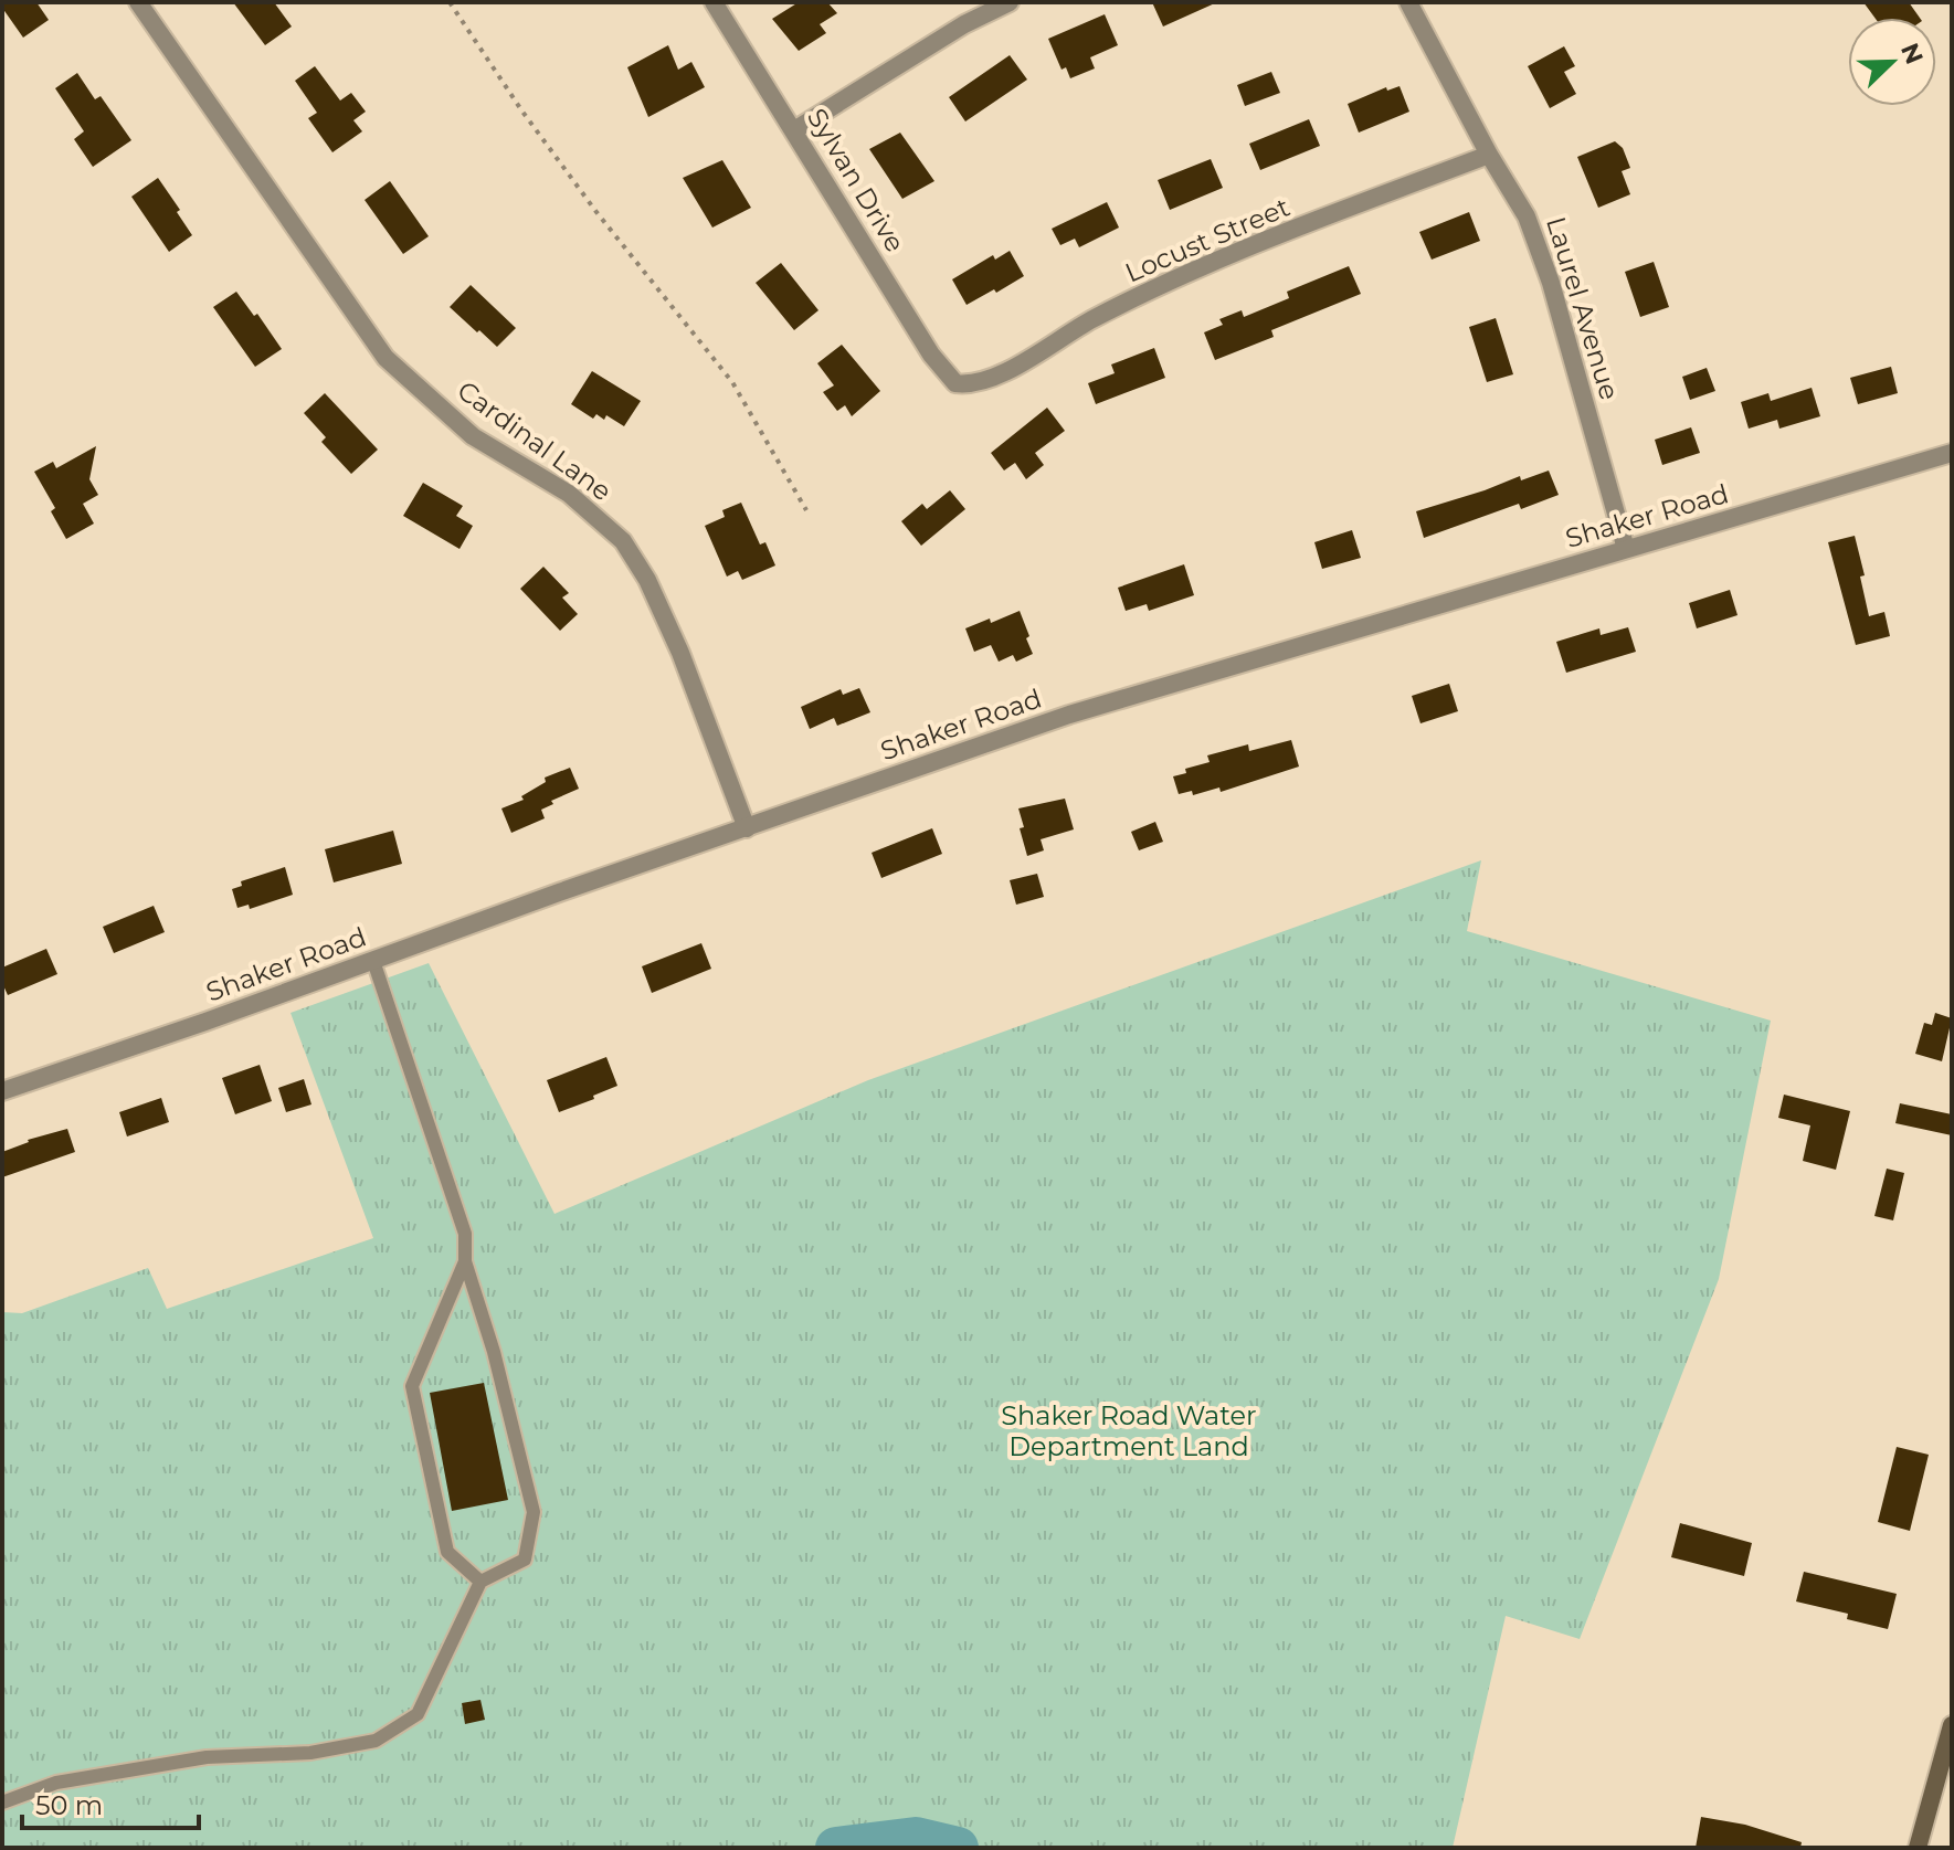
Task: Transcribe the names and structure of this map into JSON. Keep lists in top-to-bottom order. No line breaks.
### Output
{"streets":{"street":["Sylvan Drive","Locust Street","Laurel Avenue","Cardinal Lane","Shaker Road"]},"crossings":[["Sylvan Drive","Locust Street"],["Locust Street","Laurel Avenue"],["Laurel Avenue","Shaker Road"],["Cardinal Lane","Shaker Road"]],"parks":["Shaker Road Water Department Land"],"scale_bar":"50 m","north":"top right"}
